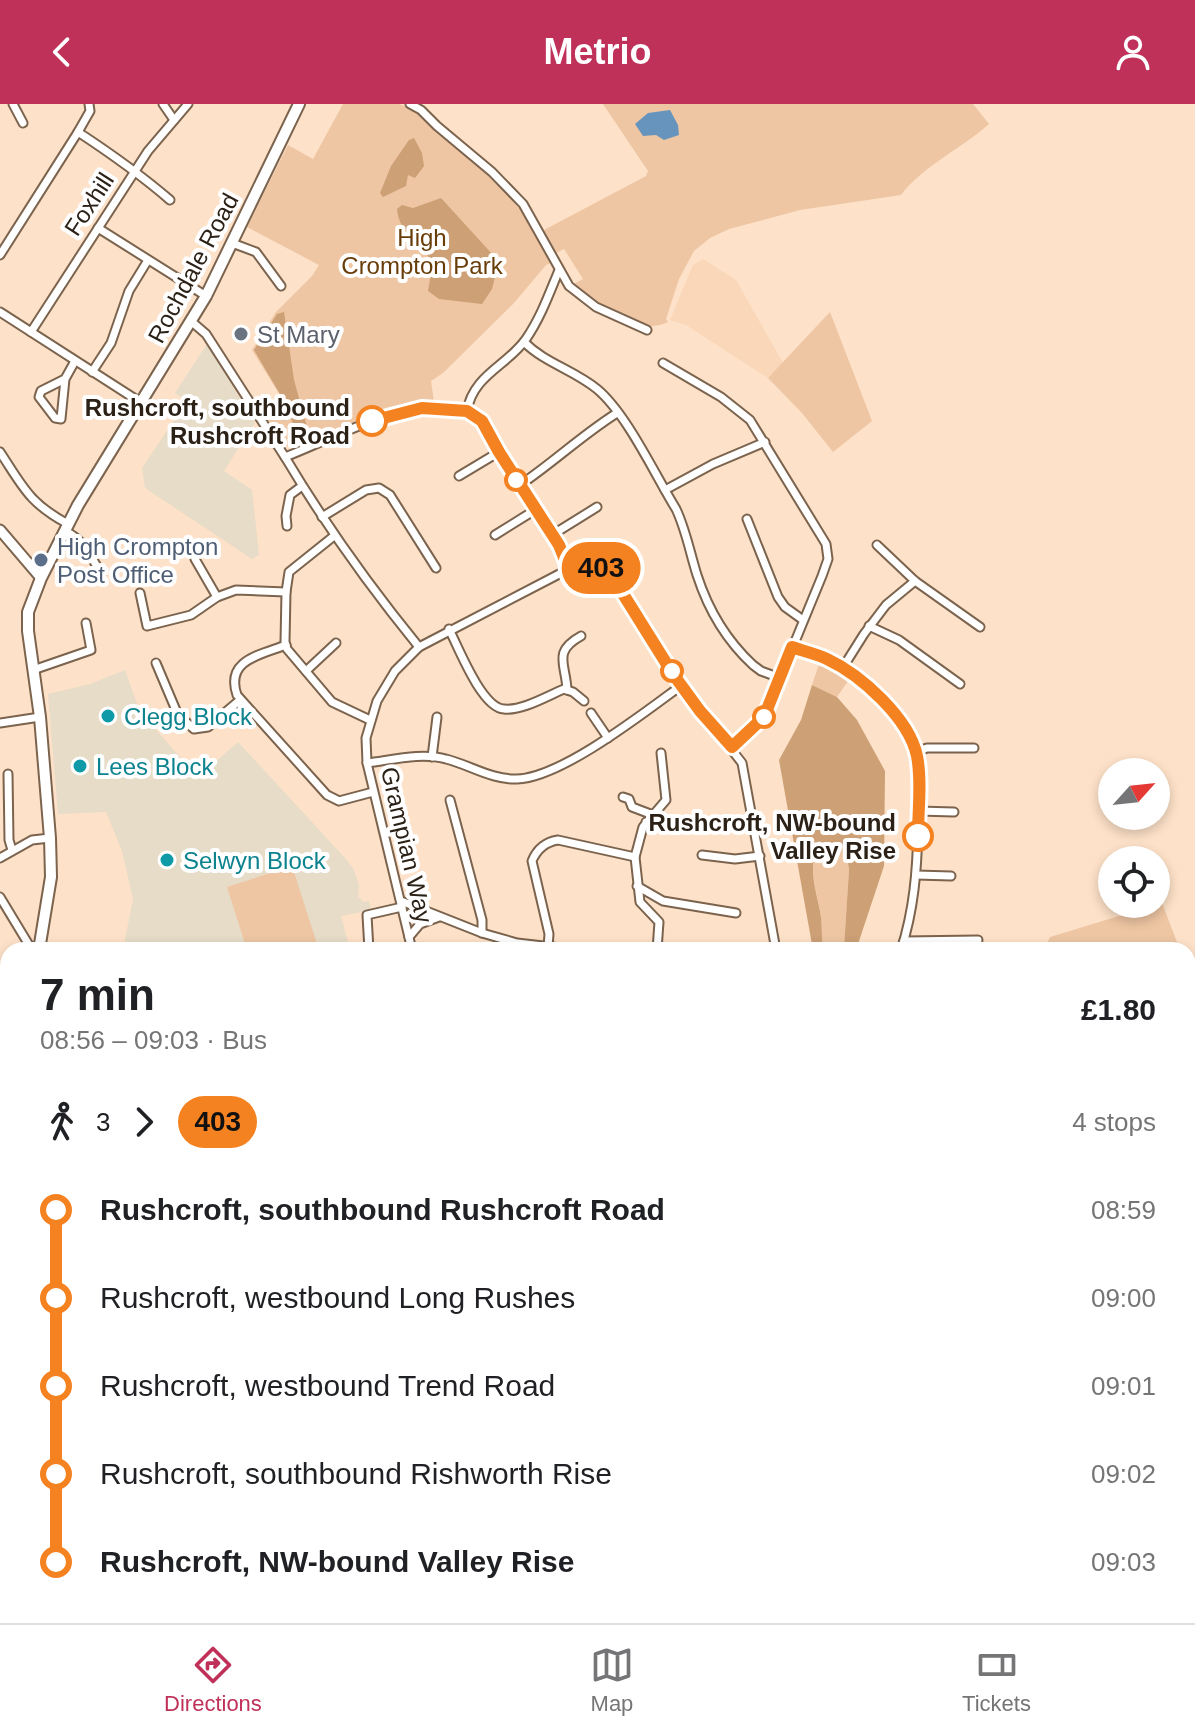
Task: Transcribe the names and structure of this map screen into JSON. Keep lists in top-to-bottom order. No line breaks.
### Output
{"streets":{"main road":["Rochdale Road"],"street":["Foxhill","Grampian Way"]},"parks":["High Crompton Park"],"places":["St Mary","Rushcroft, southbound Rushcroft Road","High Crompton Post Office","Clegg Block","Lees Block","Rushcroft, NW-bound Valley Rise","Selwyn Block"],"lines":["bus line 403"],"north":"top right","page":{"header":"Metrio","on_map":"403","heading":["7 min","08:56 – 09:03 · Bus","£1.80"],"legs":["3","403","4 stops"],"list":[{"name":"Rushcroft, southbound Rushcroft Road","value":"08:59"},{"name":"Rushcroft, westbound Long Rushes","value":"09:00"},{"name":"Rushcroft, westbound Trend Road","value":"09:01"},{"name":"Rushcroft, southbound Rishworth Rise","value":"09:02"},{"name":"Rushcroft, NW-bound Valley Rise","value":"09:03"}],"tabs":["Directions","Map","Tickets"]}}
